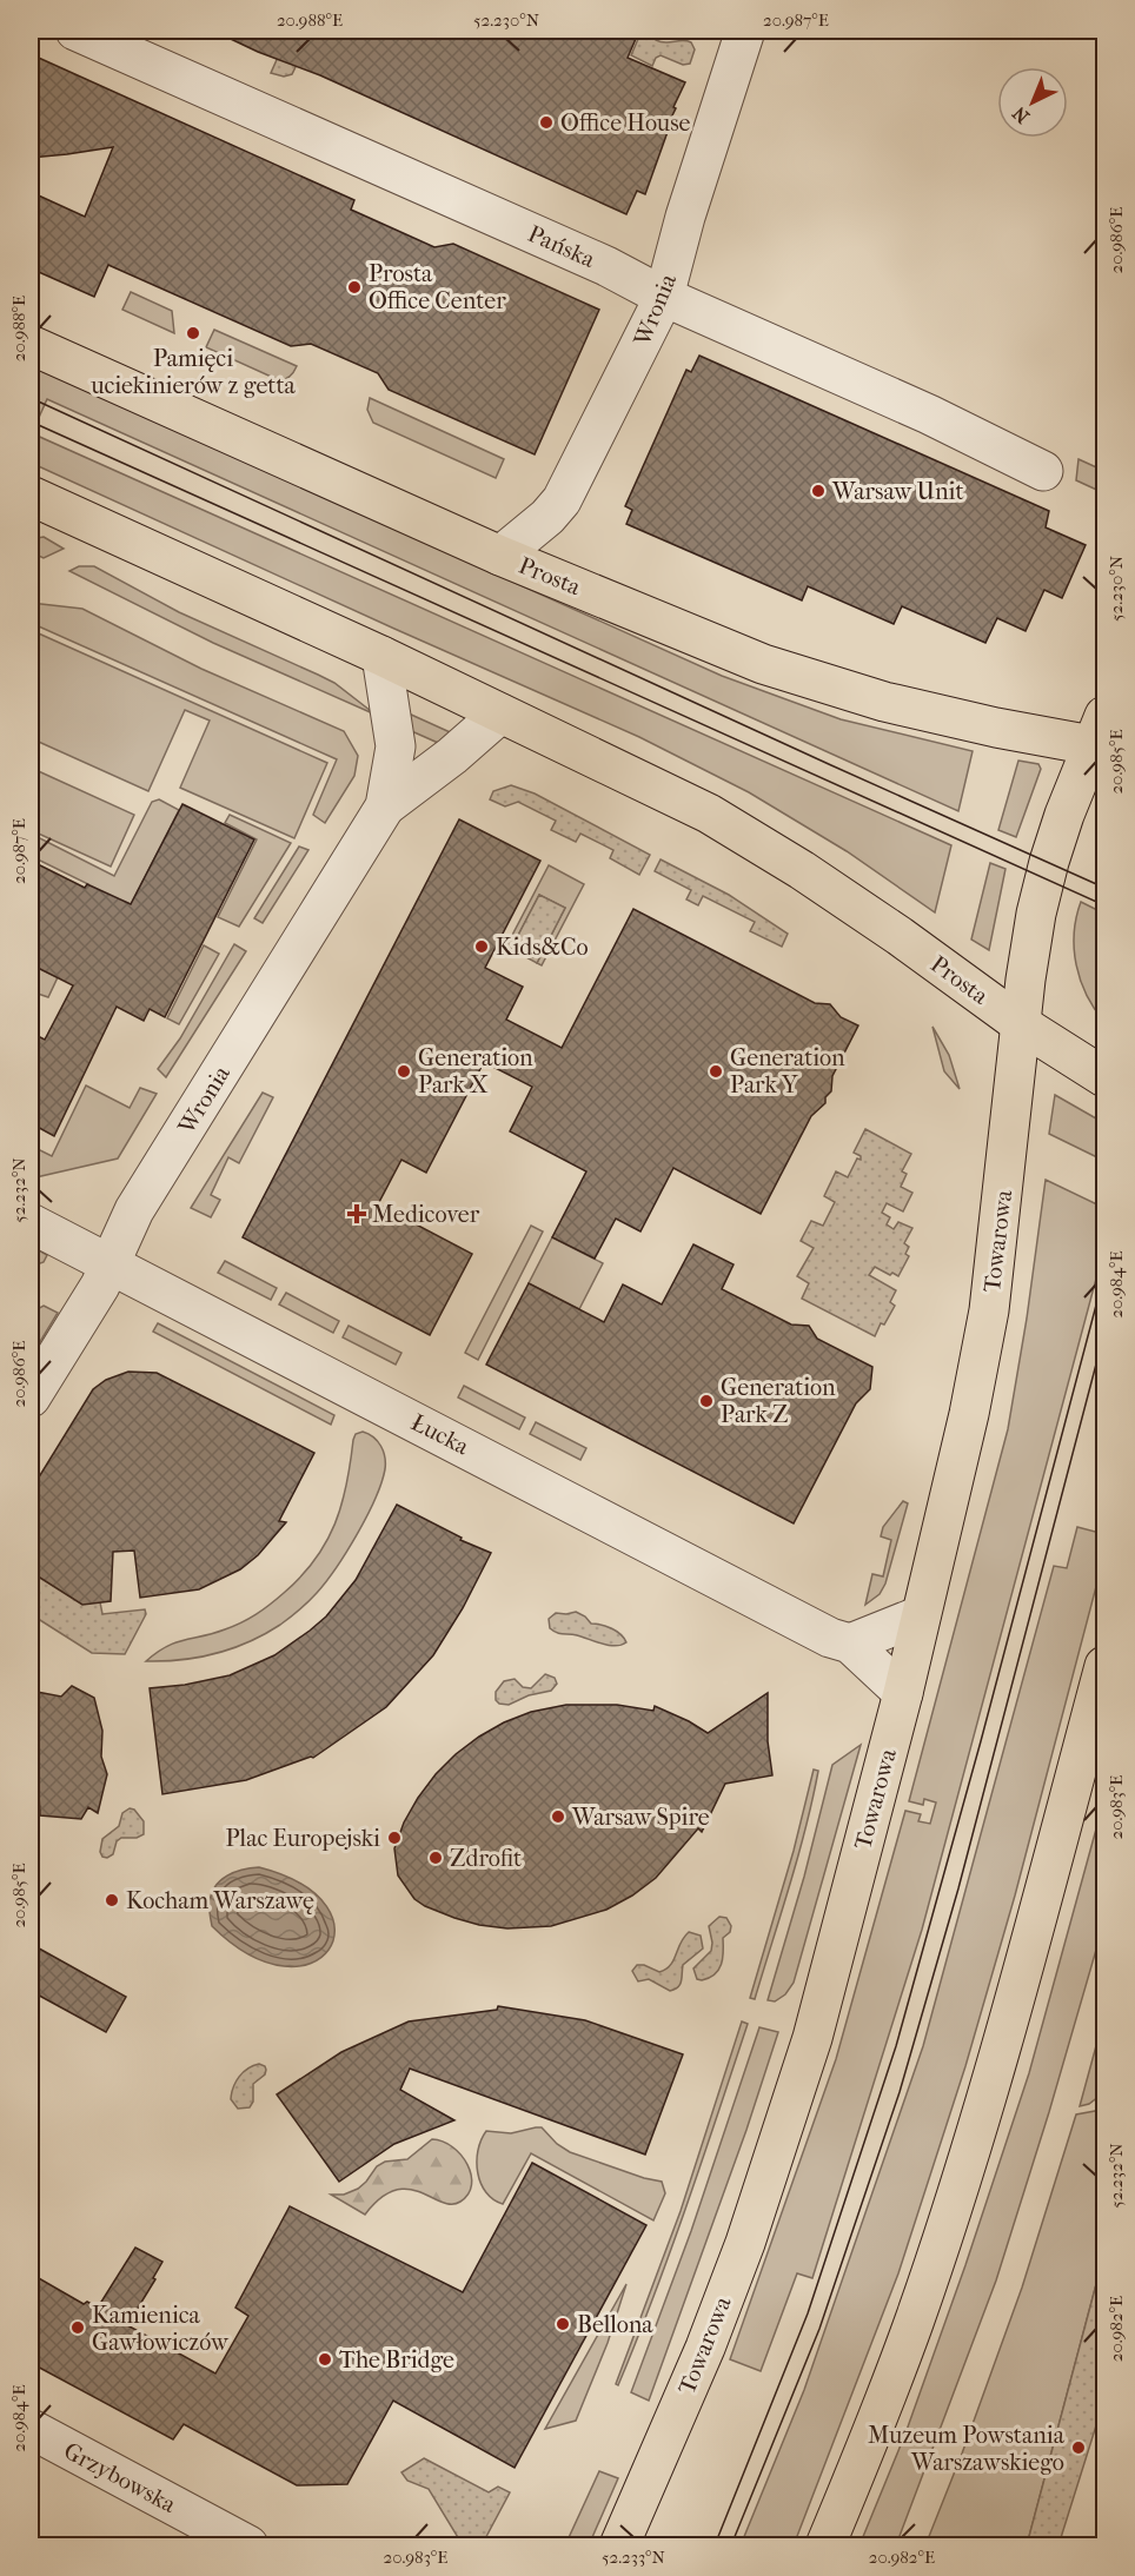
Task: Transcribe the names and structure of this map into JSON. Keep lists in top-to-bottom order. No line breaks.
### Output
{"streets":{"main road":["Prosta","Towarowa"],"street":["Pańska","Wronia","Łucka","Grzybowska"]},"crossings":[["Pańska","Wronia"],["Wronia","Prosta"],["Wronia","Łucka"],["Prosta","Towarowa"],["Towarowa","Łucka"]],"places":{"other":["Office House","Prosta Office Center","Pamięci uciekinierów z getta","Warsaw Unit","Kids&Co","Generation Park X","Generation Park Y","Generation Park Z","Warsaw Spire","Plac Europejski","Zdrofit","Kocham Warszawę","Bellona","Kamienica Gawłowiczów","The Bridge","Muzeum Powstania Warszawskiego"],"health":["Medicover"]},"north":"bottom left","coordinates":["20.988°E","52.230°N","20.987°E","20.986°E","20.985°E","52.232°N","20.984°E","20.983°E","20.982°E","52.233°N"]}
